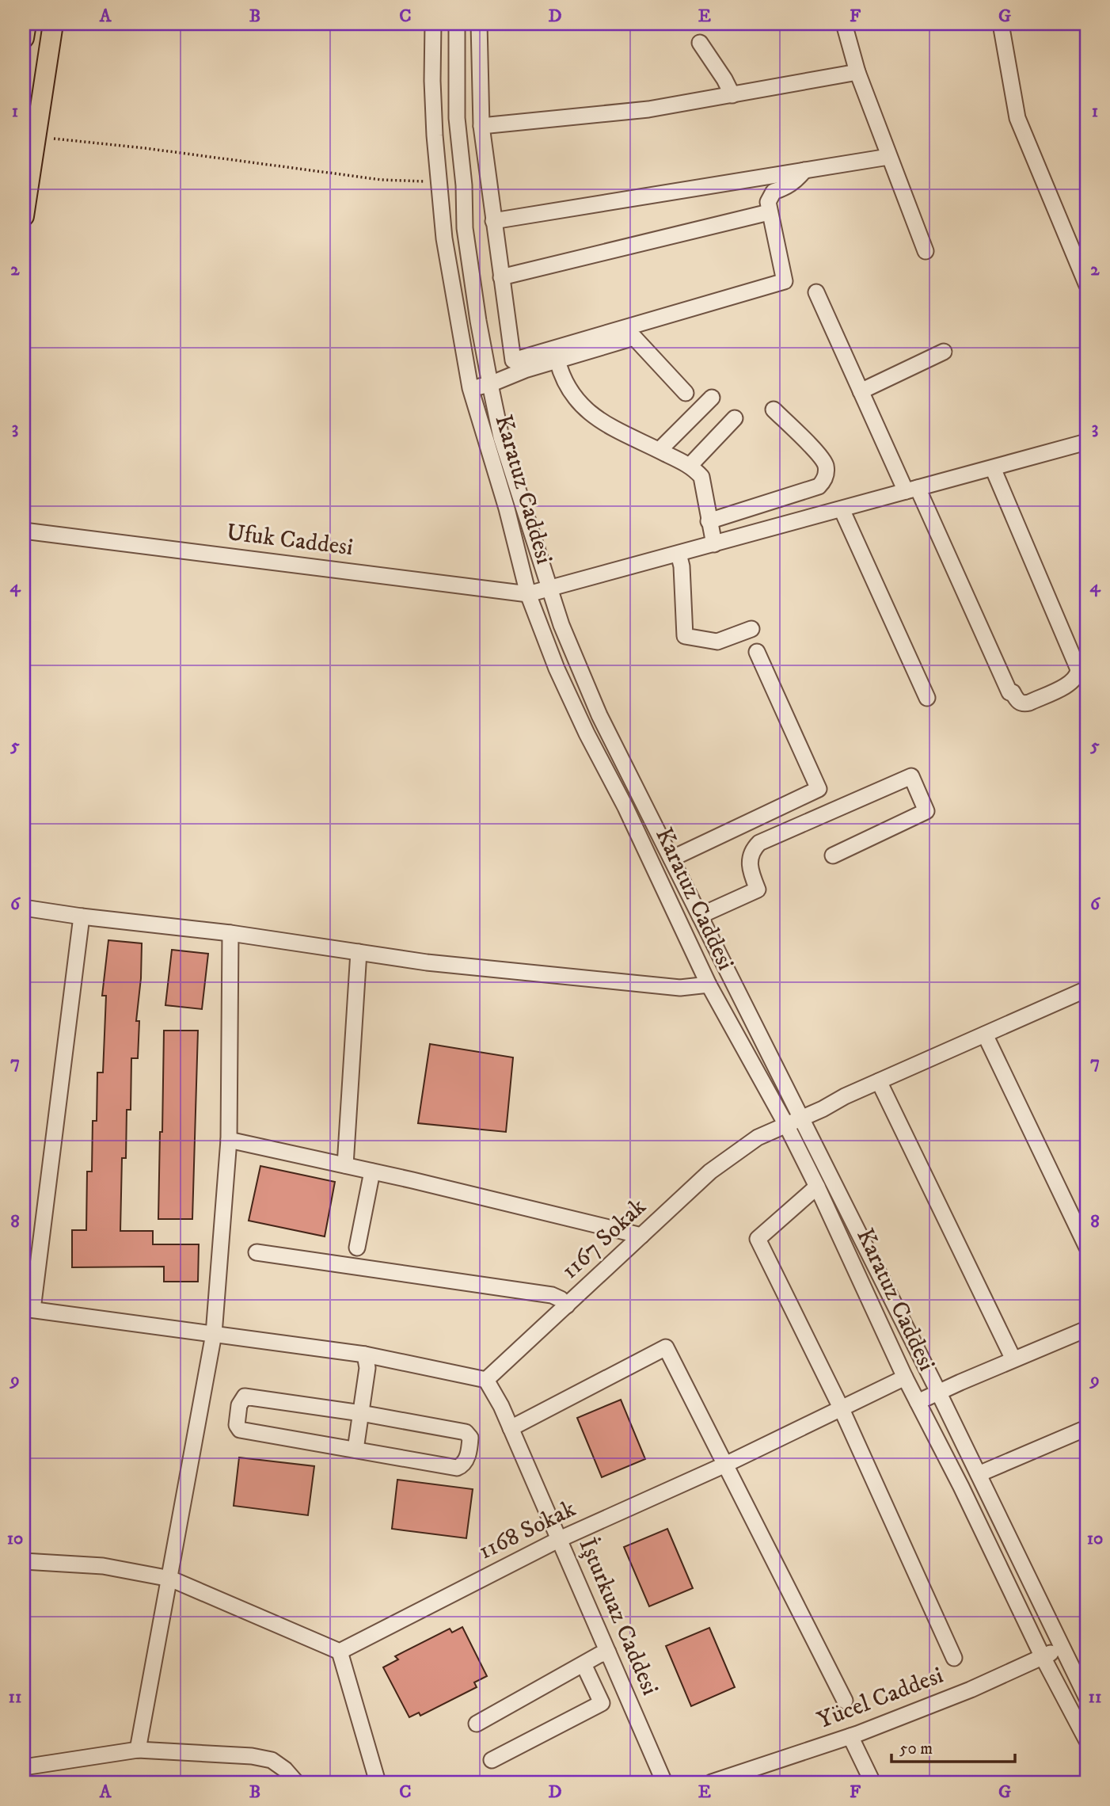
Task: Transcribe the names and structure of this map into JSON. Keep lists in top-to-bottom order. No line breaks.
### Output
{"streets":{"street":["Karatuz Caddesi","Ufuk Caddesi","1167 Sokak","1168 Sokak","İşturkuaz Caddesi","Yücel Caddesi"]},"crossings":[["Karatuz Caddesi","Ufuk Caddesi"],["Karatuz Caddesi","1167 Sokak"],["Karatuz Caddesi","1168 Sokak"],["Karatuz Caddesi","Yücel Caddesi"],["1167 Sokak","İşturkuaz Caddesi"],["1168 Sokak","İşturkuaz Caddesi"]],"scale_bar":"50 m","grid":{"columns":["A","B","C","D","E","F","G"],"rows":["1","2","3","4","5","6","7","8","9","10","11"]}}
